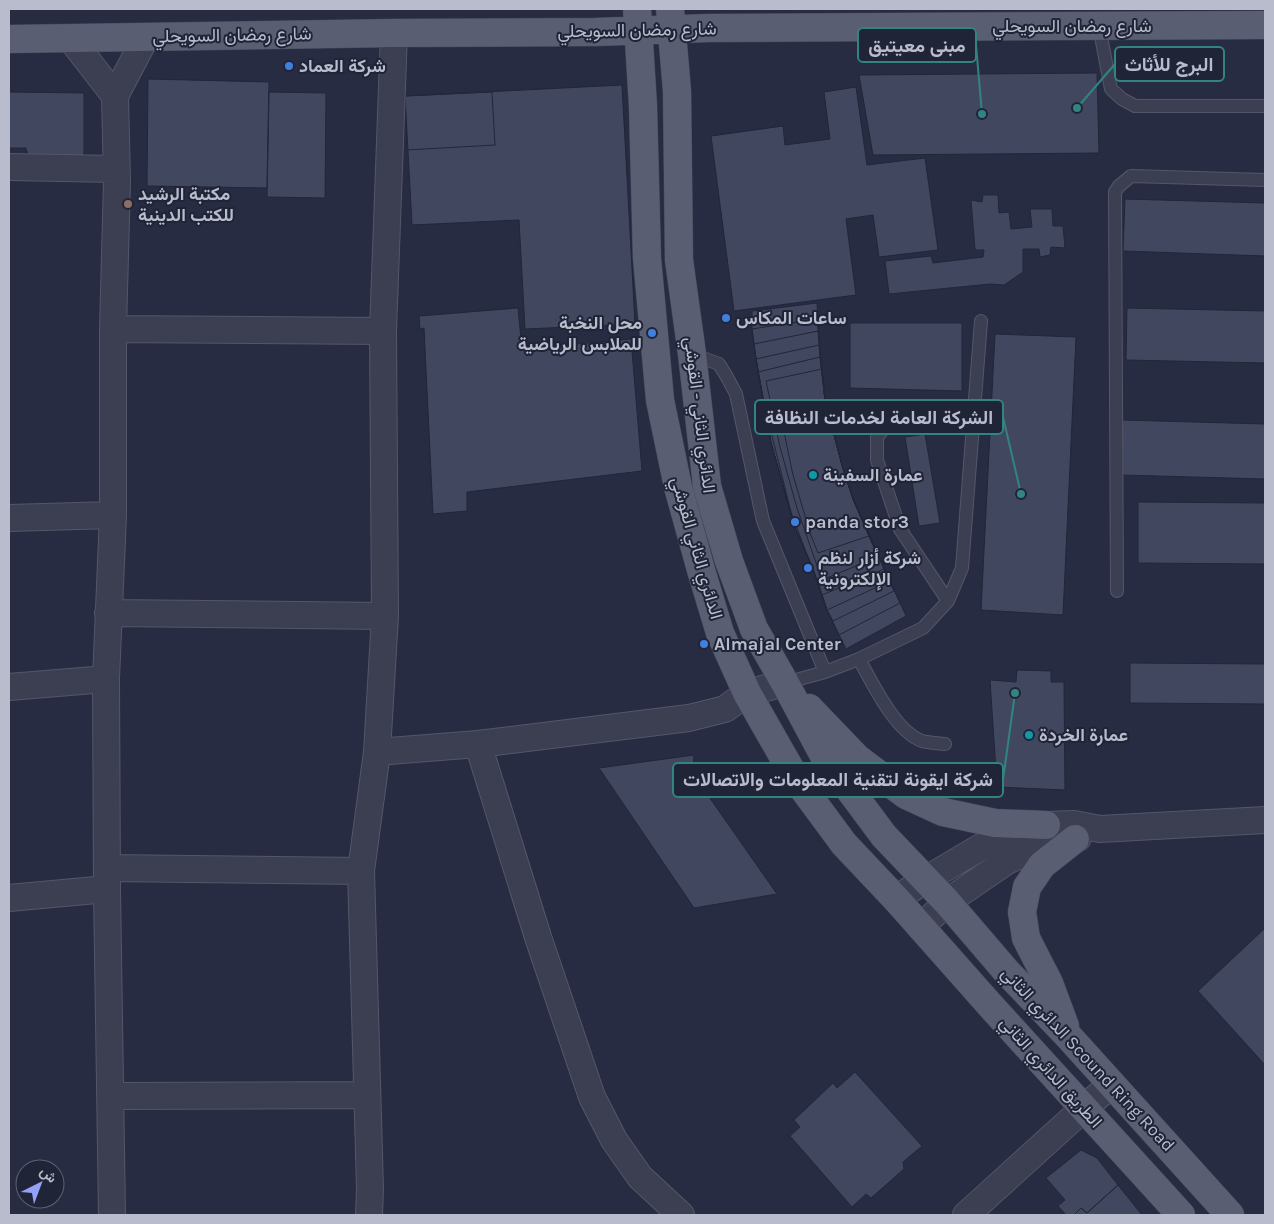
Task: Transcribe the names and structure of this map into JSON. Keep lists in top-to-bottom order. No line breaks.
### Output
{"streets":{"main road":["شارع رمضان السويحلي","الدائري الثاني - القوشي","الدائري الثاني القوشي","الدائري الثاني Scound Ring Road","الطريق الدائري الثاني"]},"crossings":[["شارع رمضان السويحلي","الدائري الثاني - القوشي"],["شارع رمضان السويحلي","الدائري الثاني القوشي"],["الدائري الثاني - القوشي","الدائري الثاني Scound Ring Road"],["الدائري الثاني القوشي","الطريق الدائري الثاني"]],"places":["شركة العماد","البرج للأثاث","مبنى معيتيق","مكتبة الرشيد للكتب الدينية","ساعات المكاس","محل النخبة للملابس الرياضية","عمارة السفينة","الشركة العامة لخدمات النظافة","panda stor3","شركة أزار لنظم الإلكترونية","Almajal Center","شركة ايقونة لتقنية المعلومات والاتصالات","عمارة الخردة"],"north":"top right"}
